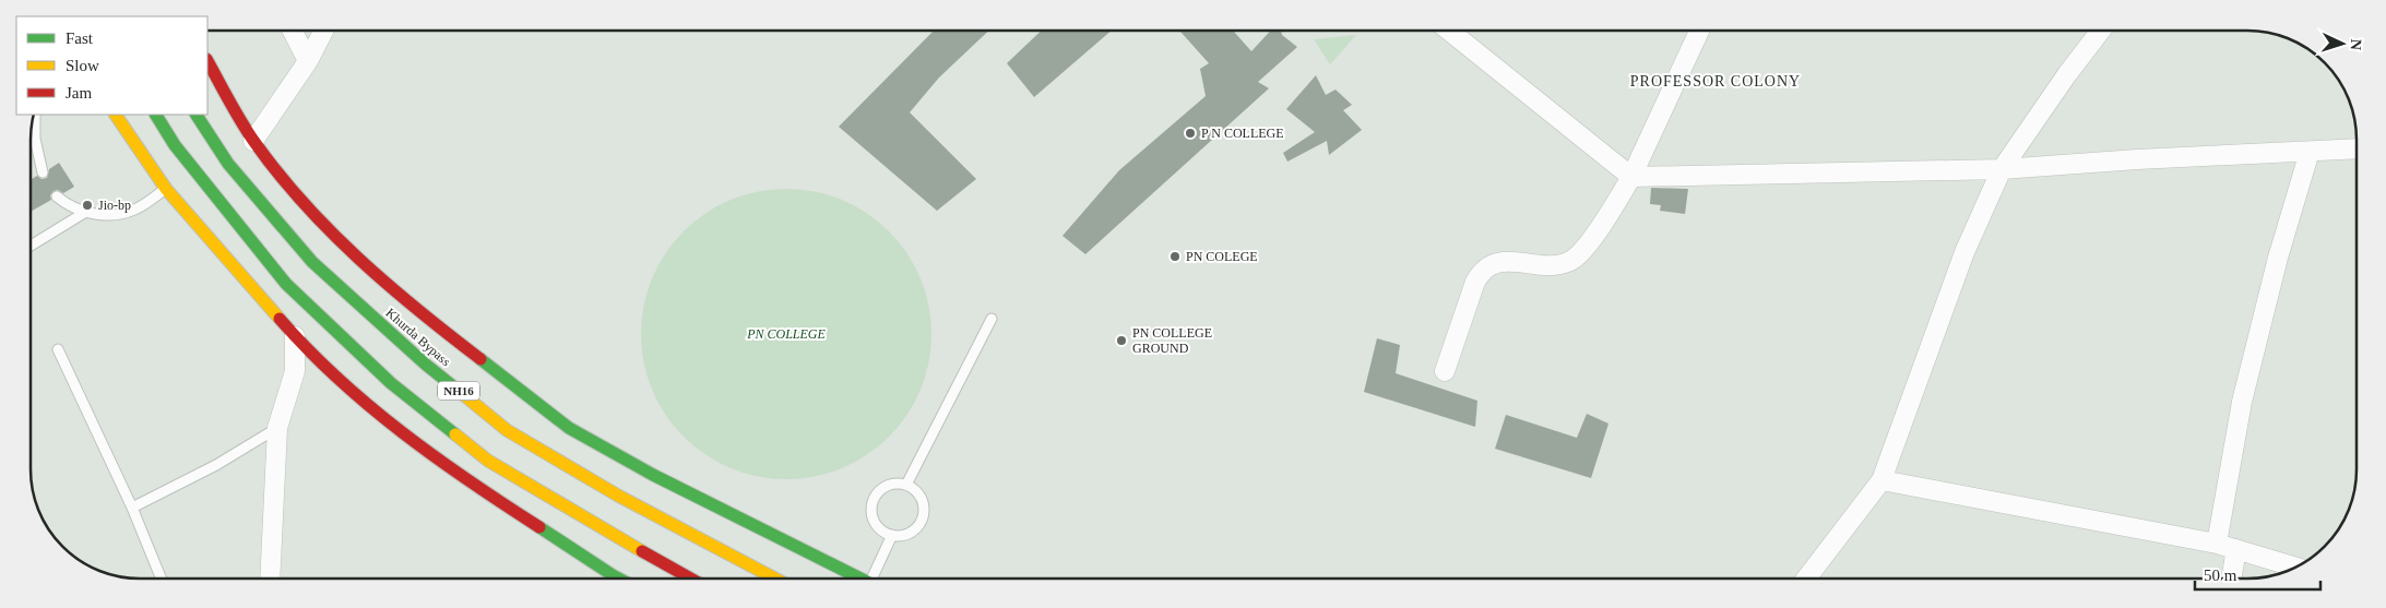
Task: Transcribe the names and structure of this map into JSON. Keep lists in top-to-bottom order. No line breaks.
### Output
{"streets":{"main road":["Khurda Bypass","NH16"]},"districts":["PROFESSOR COLONY"],"parks":["PN COLLEGE"],"places":["P N COLLEGE","Jio-bp","PN COLEGE","PN COLLEGE GROUND"],"legend":["Fast","Slow","Jam"],"scale_bar":"50 m","north":"right"}
